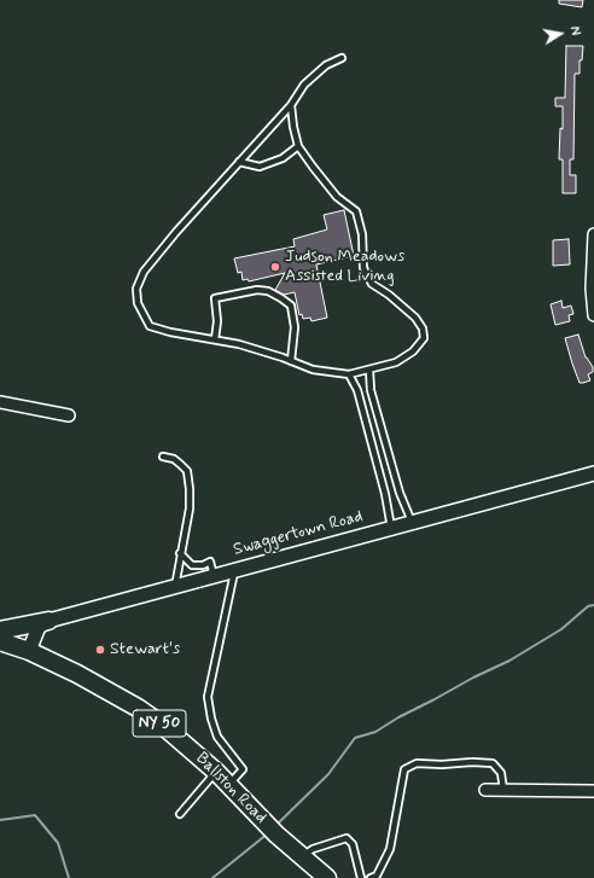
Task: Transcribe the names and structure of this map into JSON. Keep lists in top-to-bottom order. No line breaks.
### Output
{"streets":{"main road":["NY 50","Ballston Road"],"street":["Swaggertown Road"]},"places":["Judson Meadows Assisted Living","Stewart's"],"north":"right"}
